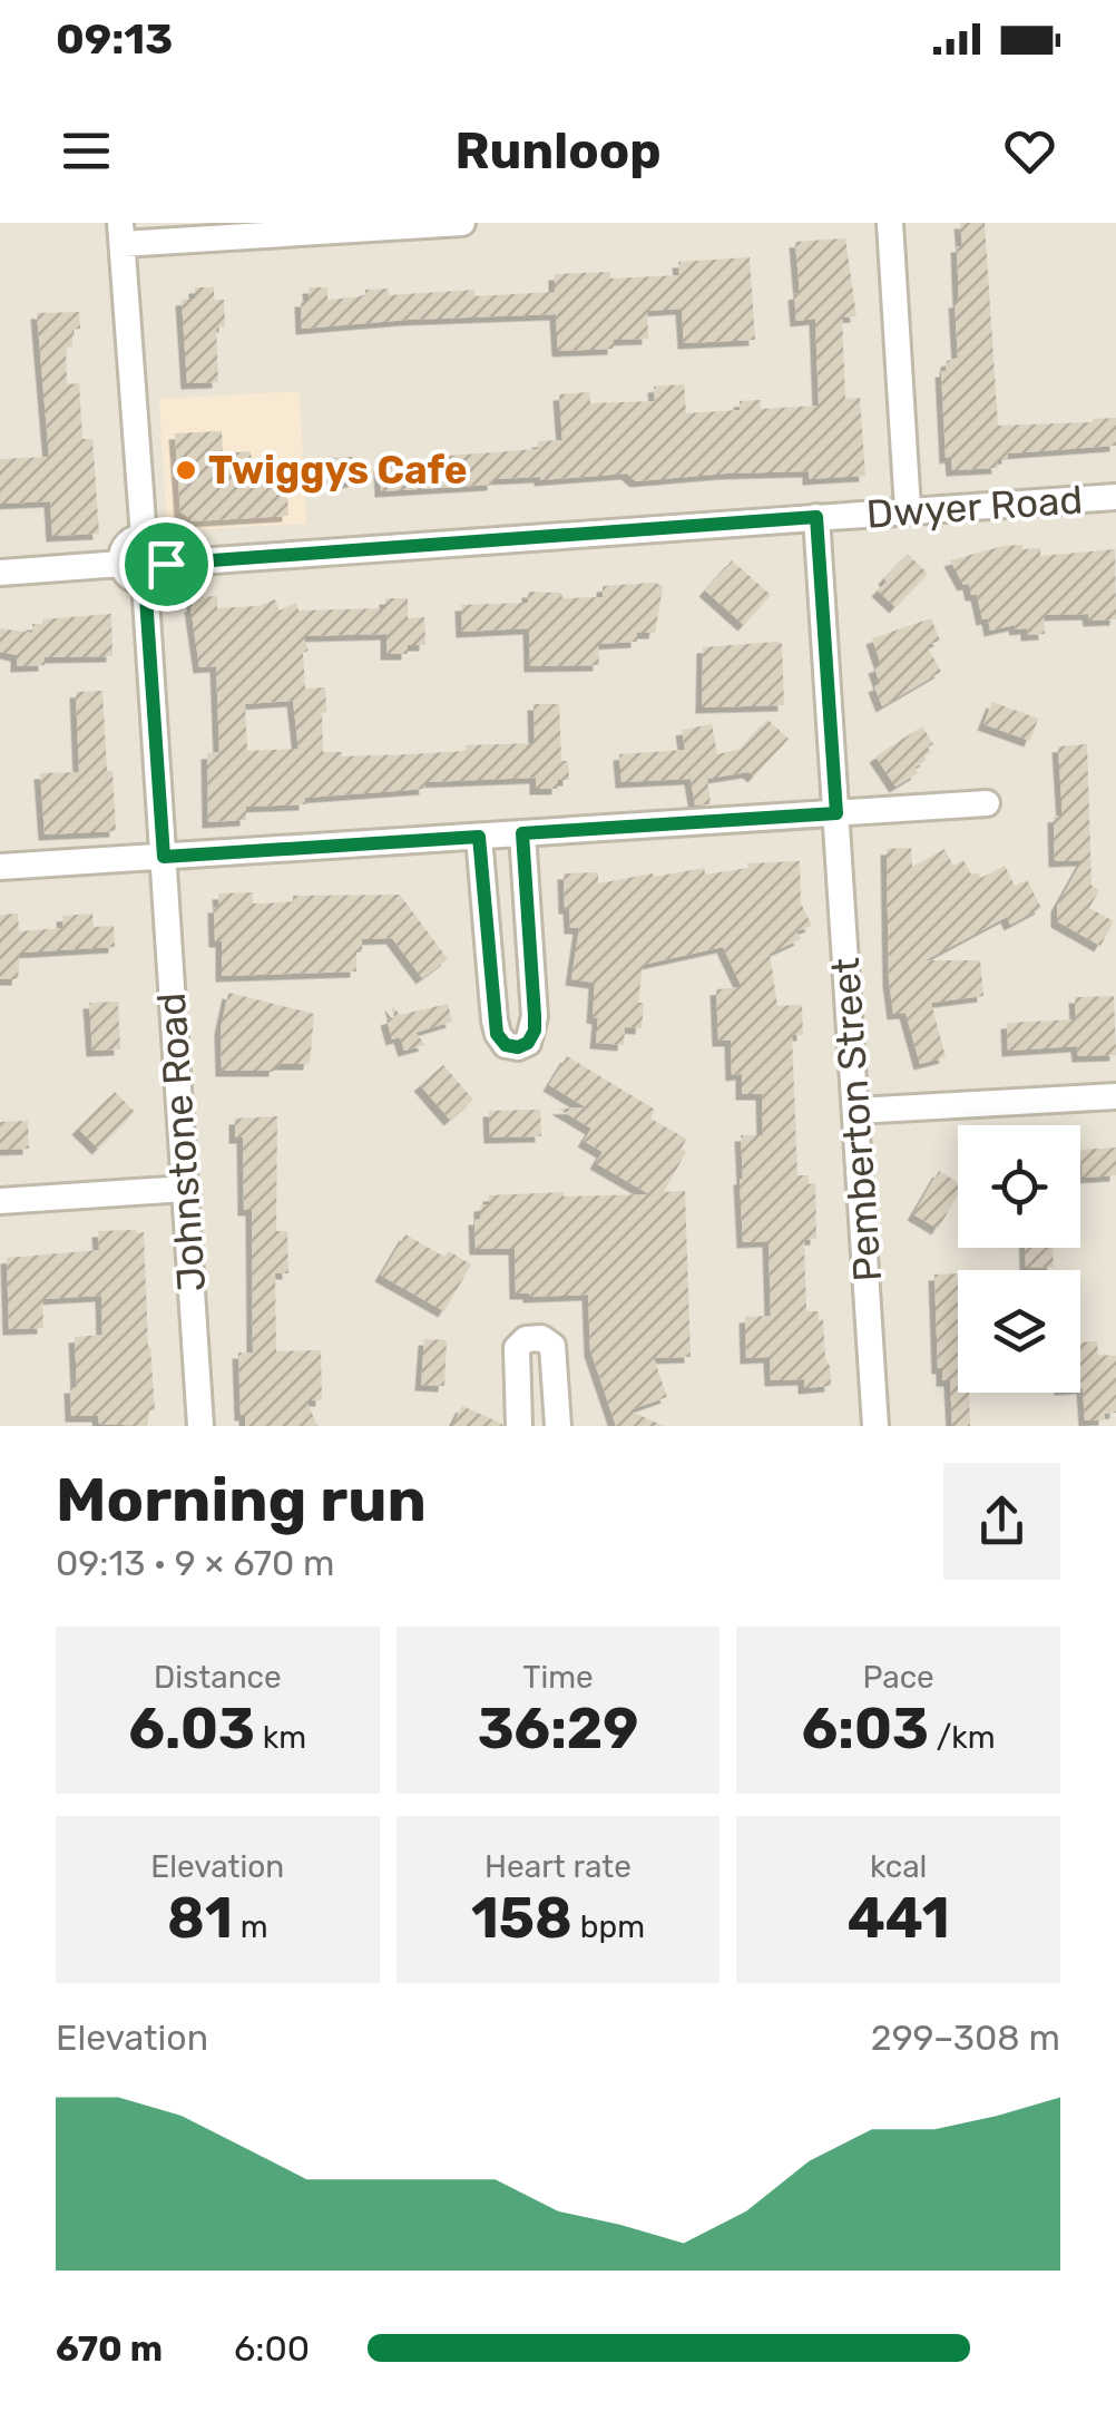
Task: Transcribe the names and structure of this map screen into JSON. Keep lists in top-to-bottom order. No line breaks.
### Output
{"streets":{"street":["Dwyer Road","Pemberton Street","Johnstone Road"]},"crossings":[["Dwyer Road","Pemberton Street"],["Dwyer Road","Johnstone Road"]],"places":["Twiggys Cafe"],"page":{"status":"09:13","header":"Runloop","heading":["Morning run","09:13 · 9 × 670 m"],"stats":[["Distance","6.03 km"],["Time","36:29"],["Pace","6:03 /km"],["Elevation","81 m"],["Heart rate","158 bpm"],["kcal","441"]],"chart":["Elevation","299–308 m"],"list":[{"name":"670 m","note":"6:00"}]}}
